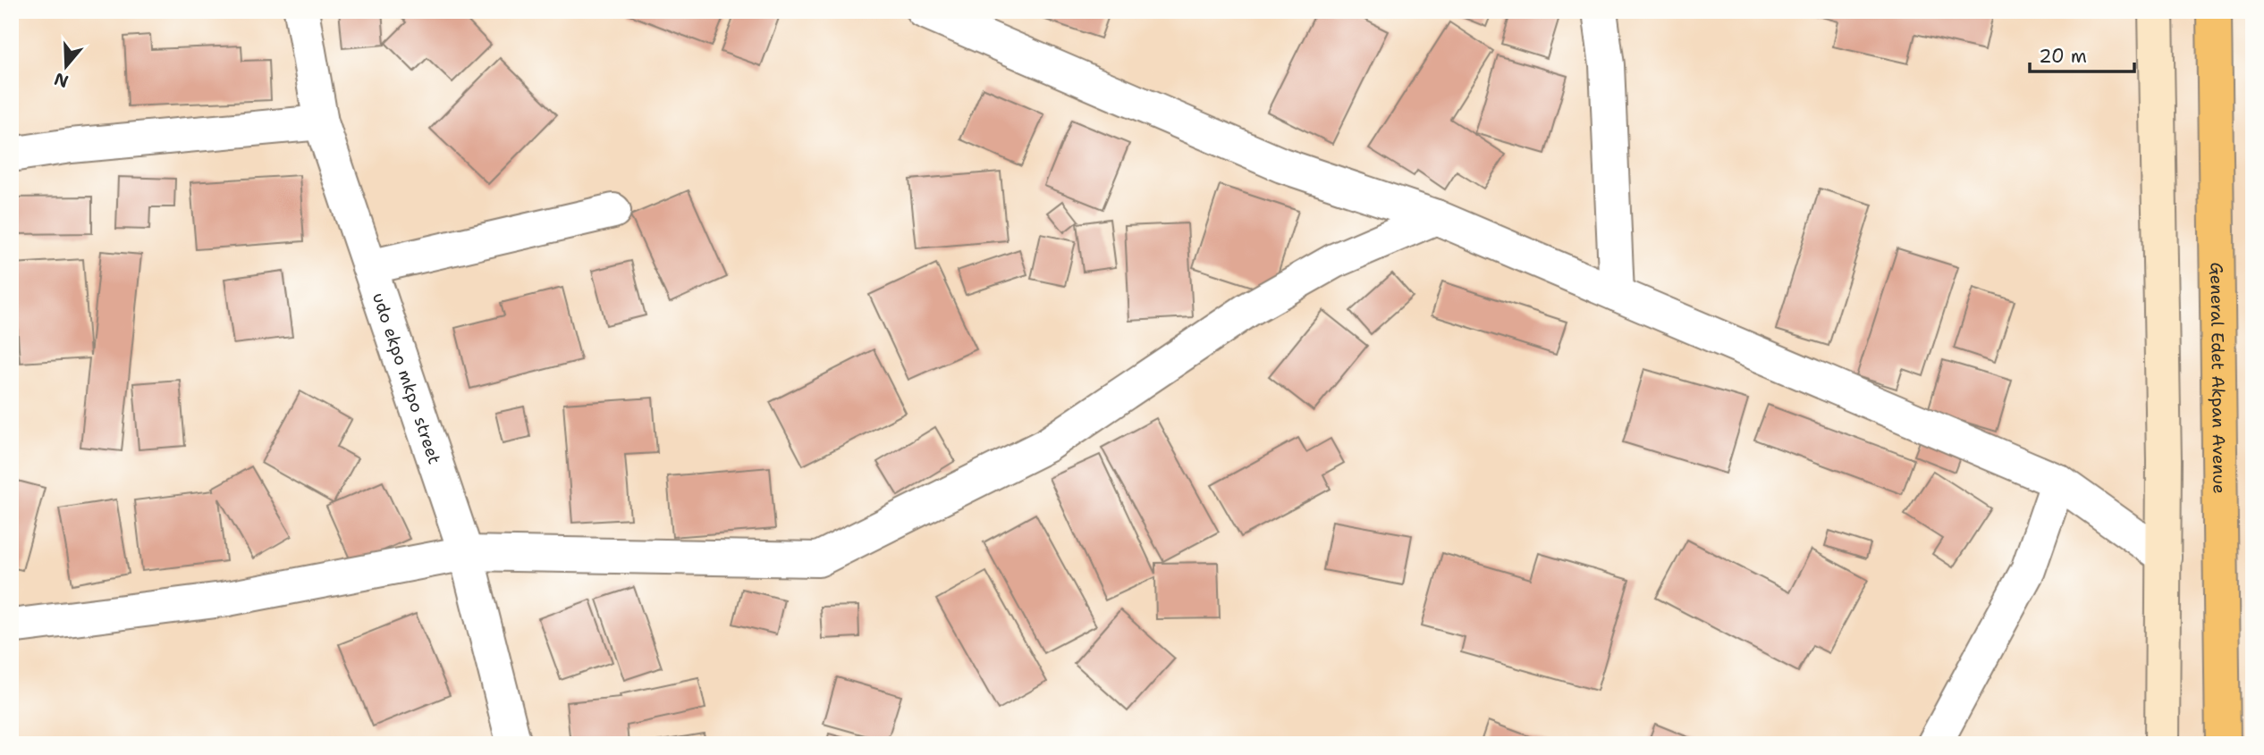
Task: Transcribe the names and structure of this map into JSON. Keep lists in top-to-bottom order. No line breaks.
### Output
{"streets":{"main road":["General Edet Akpan Avenue"],"street":["udo ekpo mkpo street"]},"scale_bar":"20 m","north":"bottom"}
